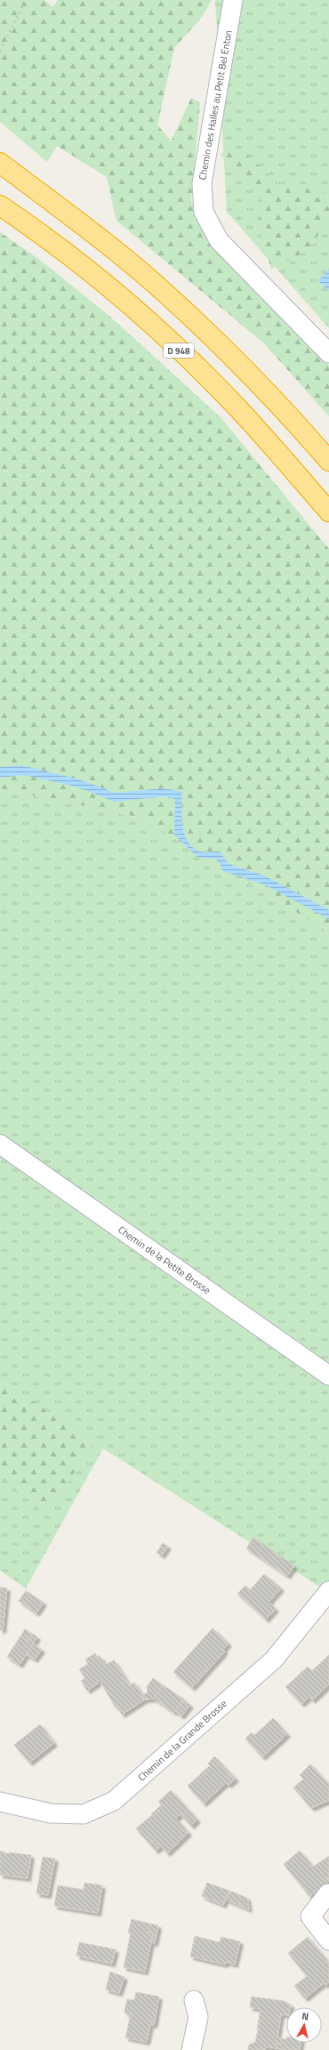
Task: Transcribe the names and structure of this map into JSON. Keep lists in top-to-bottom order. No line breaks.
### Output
{"streets":{"highway":["D 948"],"street":["Chemin des Halles au Petit Bel Enton","Chemin de la Petite Brosse","Chemin de la Grande Brosse"]},"north":"top"}
